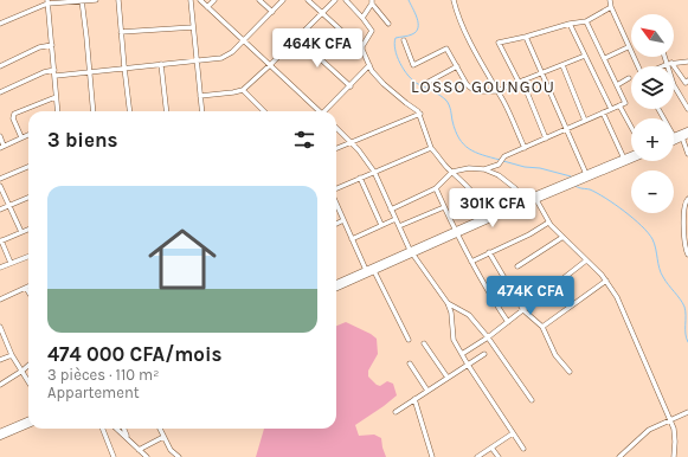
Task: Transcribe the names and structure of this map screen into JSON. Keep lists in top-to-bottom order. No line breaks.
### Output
{"districts":["LOSSO GOUNGOU"],"north":"top left","page":{"map_buttons":["+","−"],"price":["464K CFA","301K CFA","474K CFA"],"heading":"3 biens","list":[{"name":"474 000 CFA/mois","note":"3 pièces · 110 m² · Appartement"}]}}
